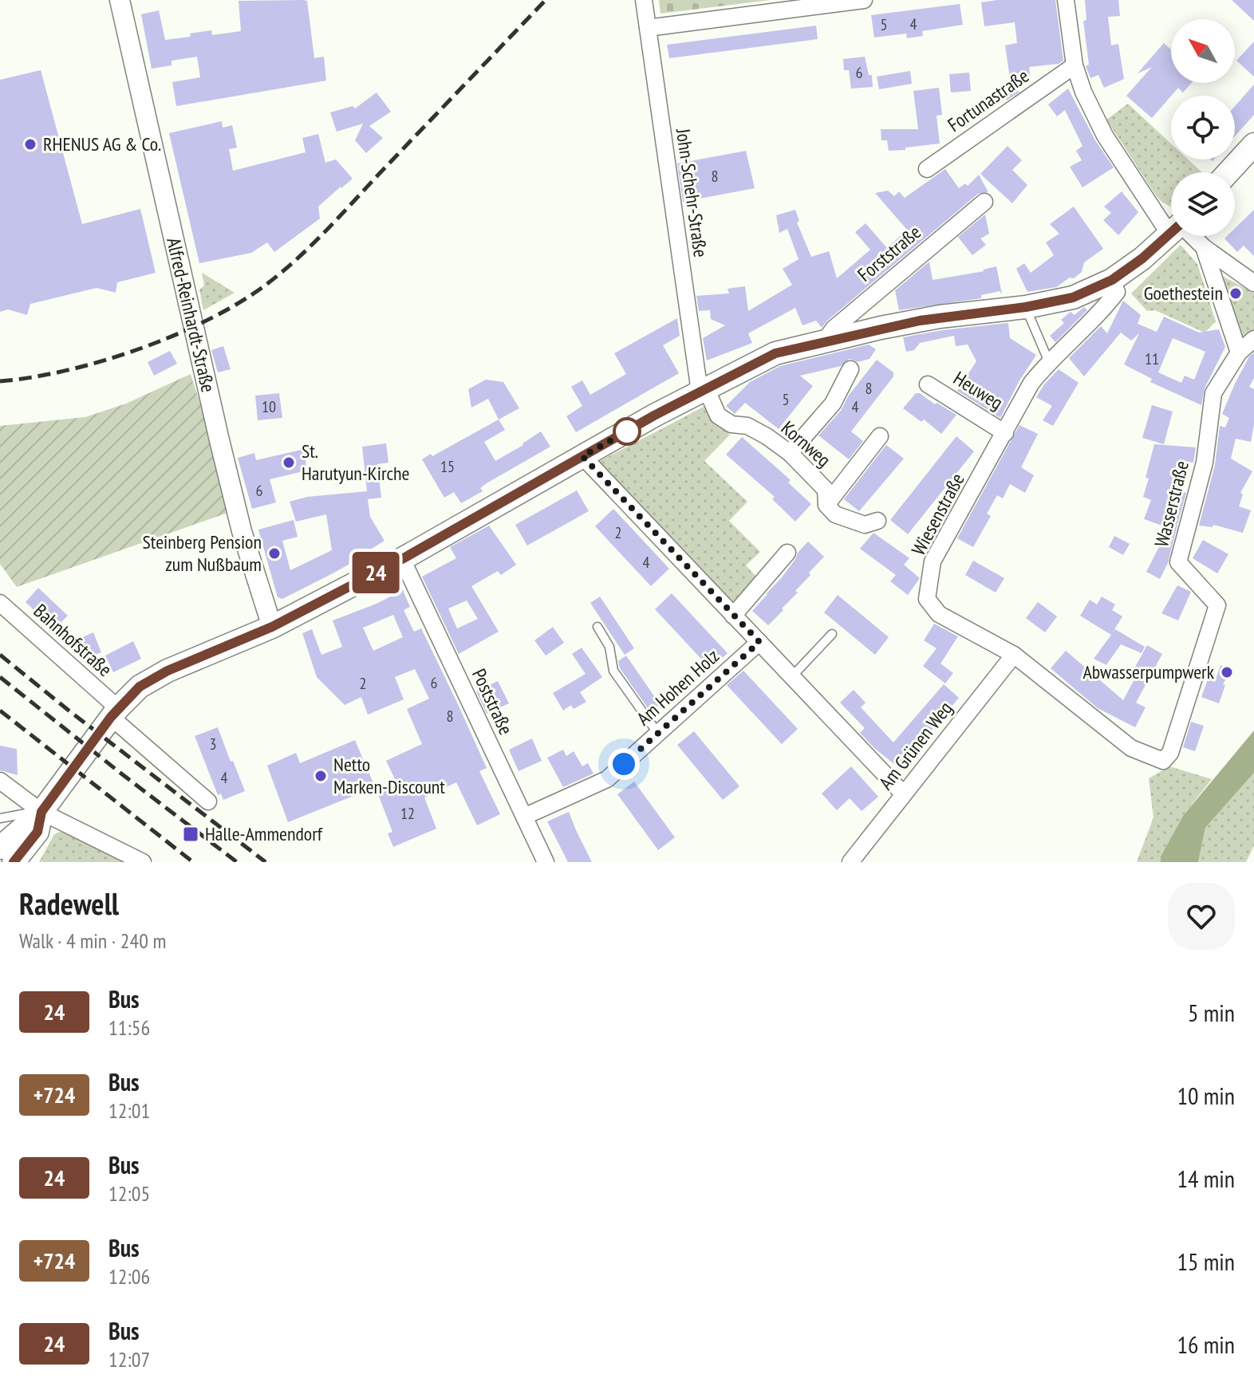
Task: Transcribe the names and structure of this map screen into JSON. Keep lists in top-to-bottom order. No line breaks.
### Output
{"streets":{"street":["Fortunastraße","John-Schehr-Straße","Forststraße","Alfred-Reinhardt-Straße","Heuweg","Kornweg","Wasserstraße","Wiesenstraße","Bahnhofstraße","Am Hohen Holz","Poststraße","Am Grünen Weg"]},"crossings":[["John-Schehr-Straße","Kornweg"],["Heuweg","Wiesenstraße"],["Wasserstraße","Wiesenstraße"],["Wasserstraße","Am Grünen Weg"],["Wiesenstraße","Am Grünen Weg"],["Am Hohen Holz","Poststraße"]],"places":{"other":["RHENUS AG & Co.","Goethestein","St. Harutyun-Kirche","Steinberg Pension zum Nußbaum","Abwasserpumpwerk","Netto Marken-Discount"],"transit":["Halle-Ammendorf"]},"lines":["bus line 24"],"house_numbers":["4","5","6","8","11","8","5","10","4","15","6","2","4","6","2","8","3","4","12"],"north":"top left","page":{"on_map":"24","heading":["Radewell","Walk · 4 min · 240 m"],"list":[{"mark":"24","name":"Bus","note":"11:56","value":"5 min"},{"mark":"+724","name":"Bus","note":"12:01","value":"10 min"},{"mark":"24","name":"Bus","note":"12:05","value":"14 min"},{"mark":"+724","name":"Bus","note":"12:06","value":"15 min"},{"mark":"24","name":"Bus","note":"12:07","value":"16 min"}]}}
